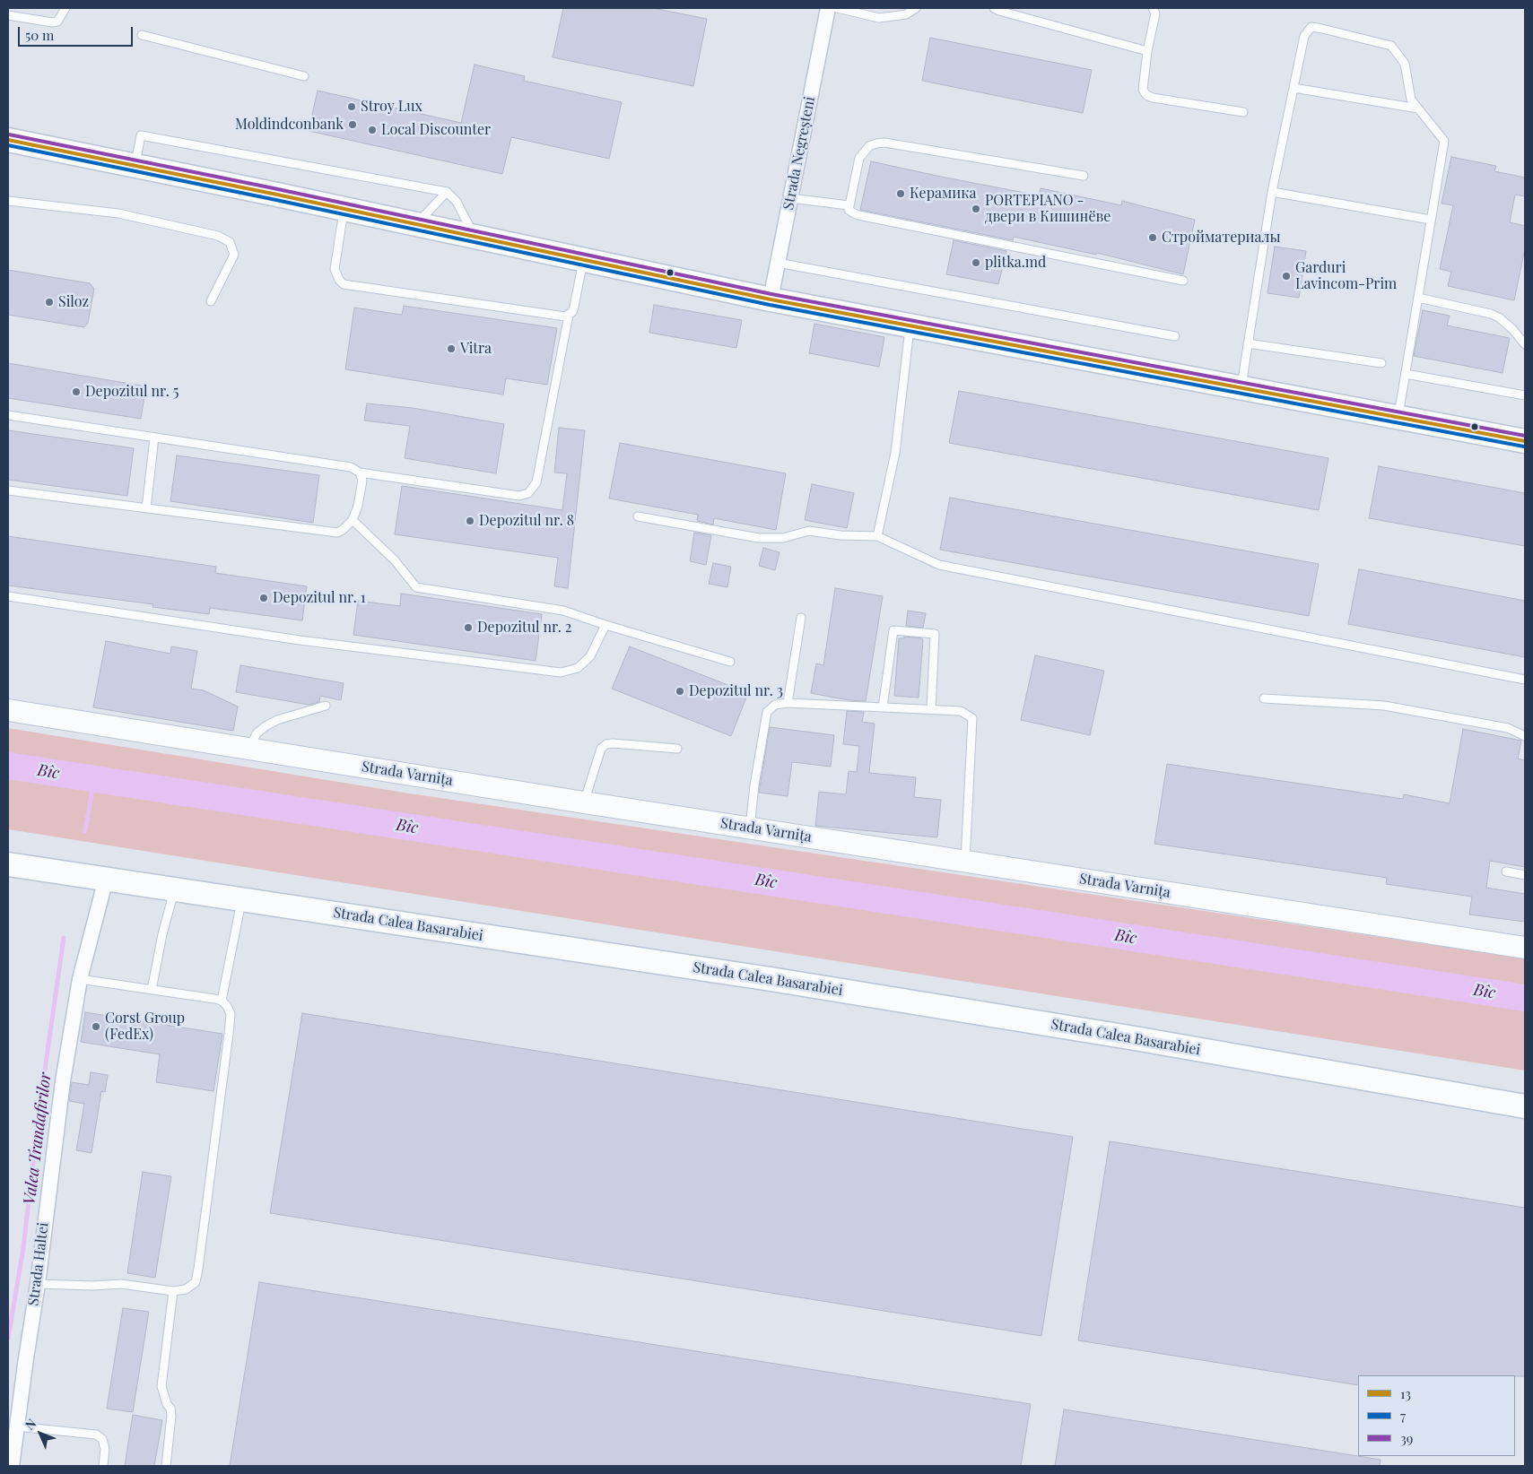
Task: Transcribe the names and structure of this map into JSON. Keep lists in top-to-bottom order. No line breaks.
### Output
{"streets":{"main road":["Strada Calea Basarabiei"],"street":["Strada Negreșteni","Strada Varnița","Strada Haltei"]},"crossings":[["Strada Calea Basarabiei","Strada Haltei"]],"water":["Bîc","Valea Trandafirilor"],"places":["Stroy Lux","Moldindconbank","Local Discounter","Керамика","PORTEPIANO - двери в Кишинёве","Стройматериалы","plitka.md","Garduri Lavincom-Prim","Siloz","Vitra","Depozitul nr. 5","Depozitul nr. 8","Depozitul nr. 1","Depozitul nr. 2","Depozitul nr. 3","Corst Group (FedEx)"],"lines":["transit line 39","transit line 13","transit line 7"],"legend":["13","7","39"],"scale_bar":"50 m","north":"top left"}
